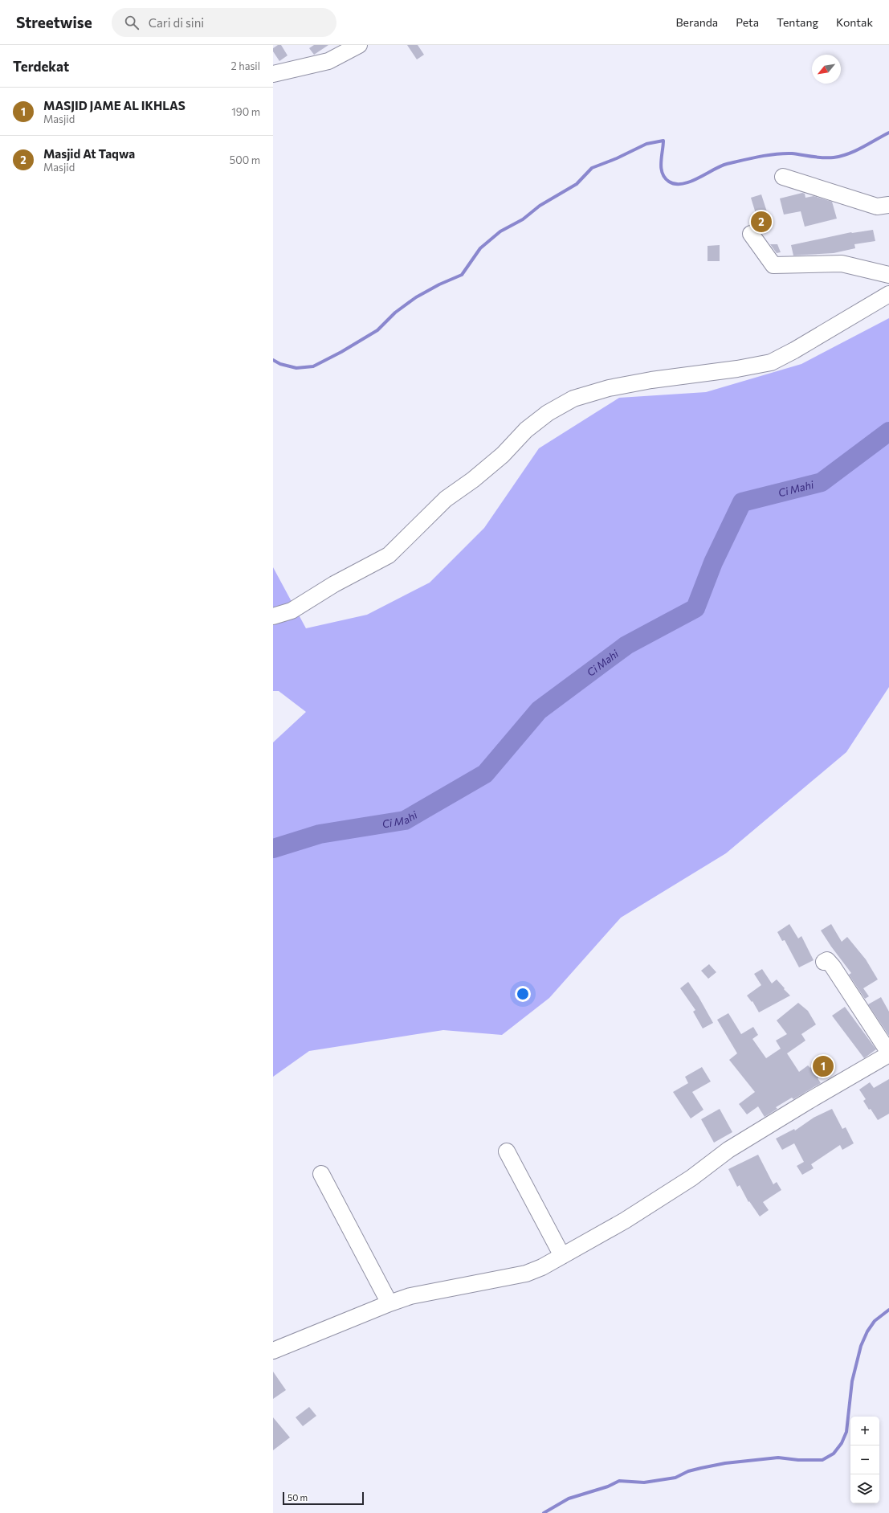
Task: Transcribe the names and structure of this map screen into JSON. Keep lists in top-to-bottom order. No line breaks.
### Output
{"water":["Ci Mahi"],"scale_bar":"50 m","north":"bottom left","page":{"header":"Streetwise","search":"Cari di sini","nav":["Beranda","Peta","Tentang","Kontak"],"heading":["Terdekat","2 hasil"],"list":[{"mark":"1","name":"MASJID JAME AL IKHLAS","note":"Masjid","value":"190 m"},{"mark":"2","name":"Masjid At Taqwa","note":"Masjid","value":"500 m"}],"pins":["2","1"],"map_buttons":["+","−"],"scale":"50 m"}}
